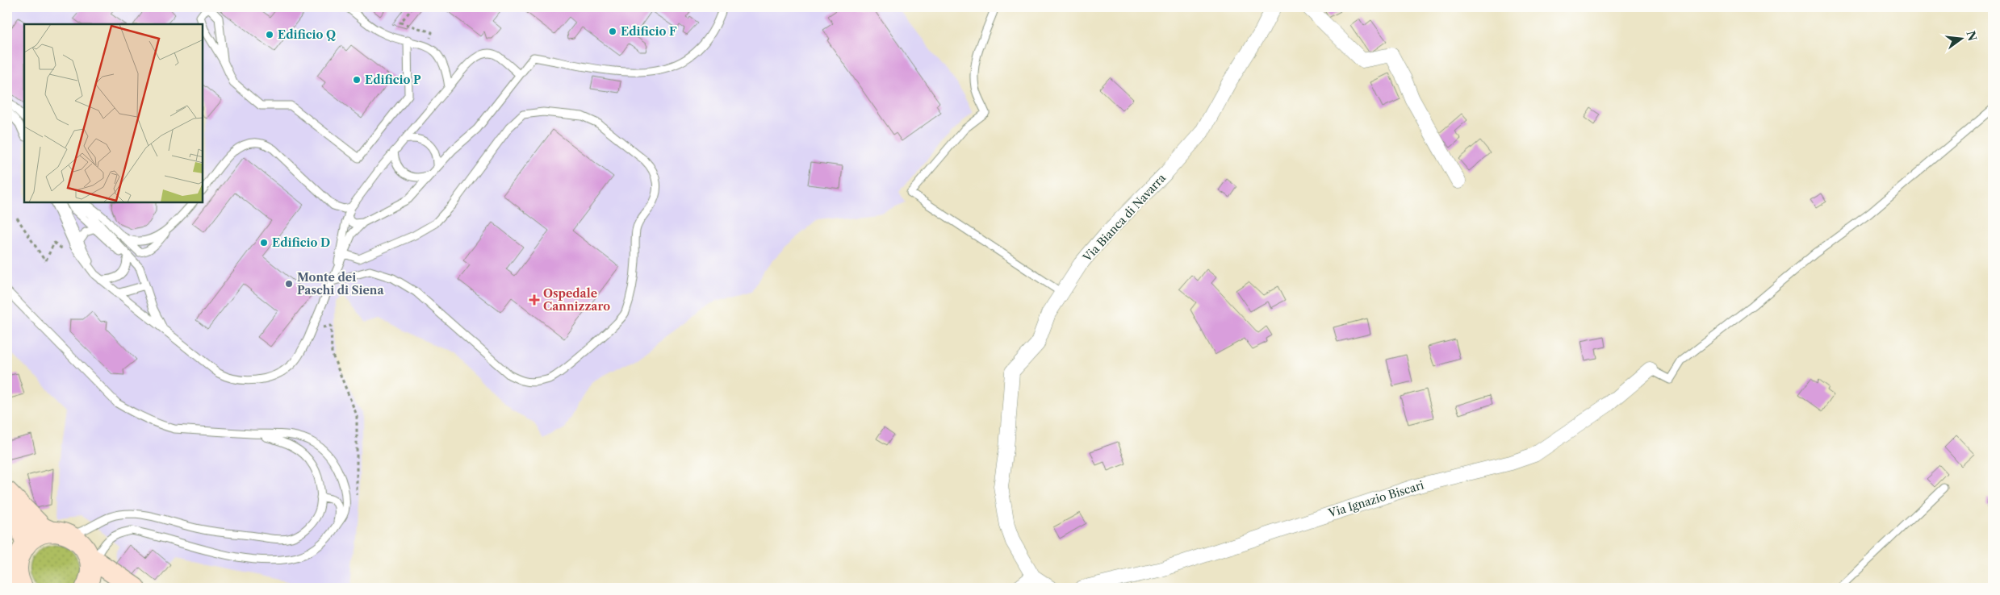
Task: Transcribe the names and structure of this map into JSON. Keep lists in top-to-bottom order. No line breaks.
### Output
{"streets":{"street":["Via Bianca di Navarra","Via Ignazio Biscari"]},"places":{"other":["Edificio F","Edificio Q","Edificio P","Edificio D","Monte dei Paschi di Siena"],"health":["Ospedale Cannizzaro"]},"north":"right"}
